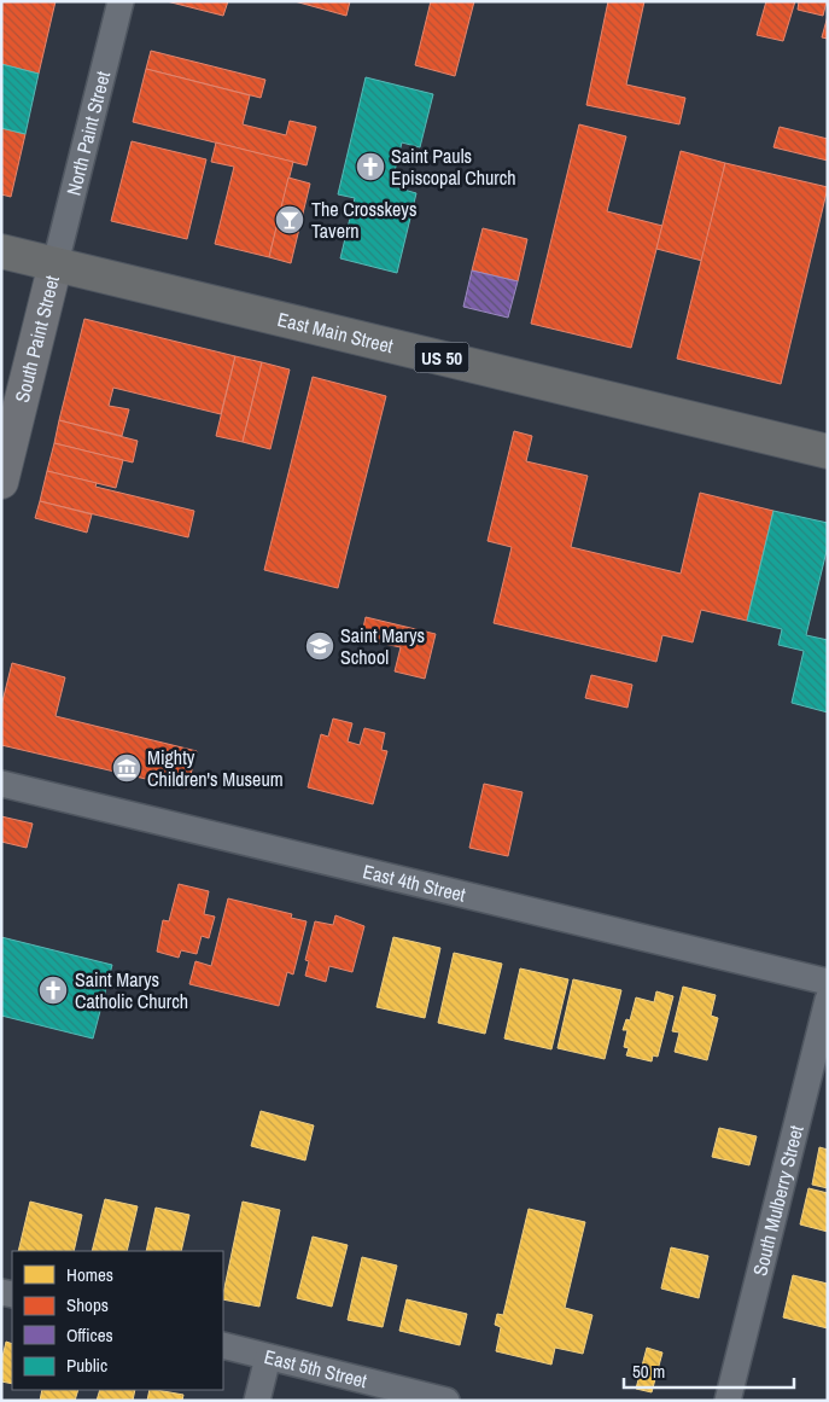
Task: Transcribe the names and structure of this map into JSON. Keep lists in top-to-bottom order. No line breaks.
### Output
{"streets":{"main road":["East Main Street","South Paint Street","US 50"],"street":["North Paint Street","East 4th Street","South Mulberry Street","East 5th Street"]},"crossings":[["North Paint Street","East Main Street"],["North Paint Street","South Paint Street"],["North Paint Street","US 50"],["East Main Street","South Paint Street"],["East Main Street","US 50"],["South Paint Street","US 50"]],"places":{"church":["Saint Pauls Episcopal Church","Saint Marys Catholic Church"],"bar":["The Crosskeys Tavern"],"school or university":["Saint Marys School"],"museum":["Mighty Children's Museum"]},"legend":["Homes","Shops","Offices","Public"],"scale_bar":"50 m"}
